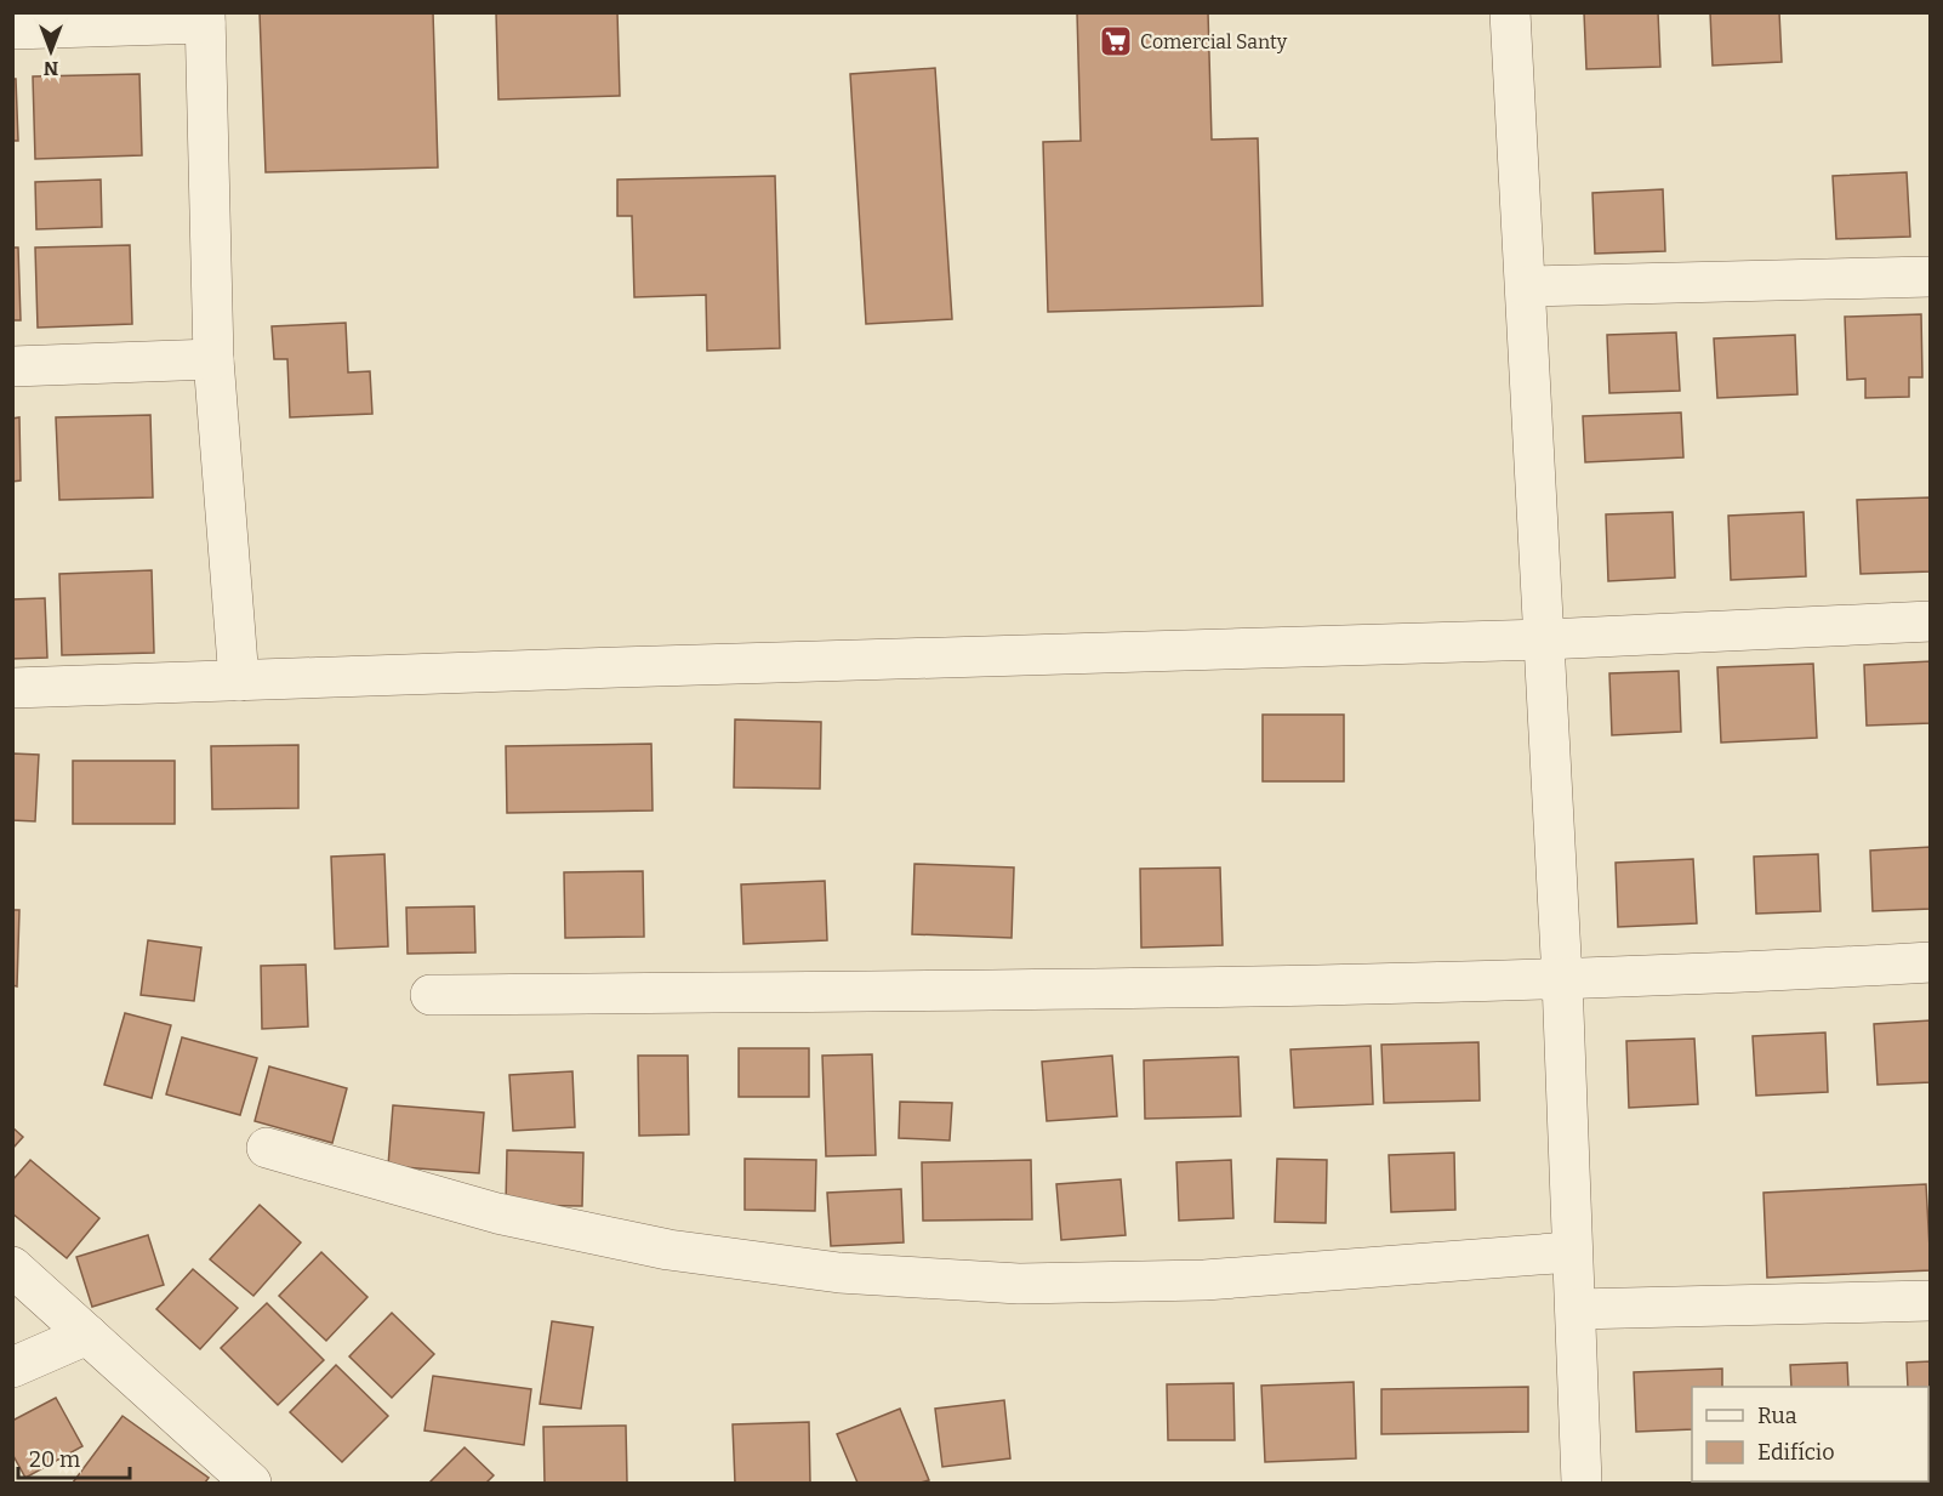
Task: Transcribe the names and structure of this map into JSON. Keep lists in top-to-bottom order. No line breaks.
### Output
{"places":{"supermarket":["Comercial Santy"]},"legend":["Rua","Edifício"],"scale_bar":"20 m","north":"bottom"}
